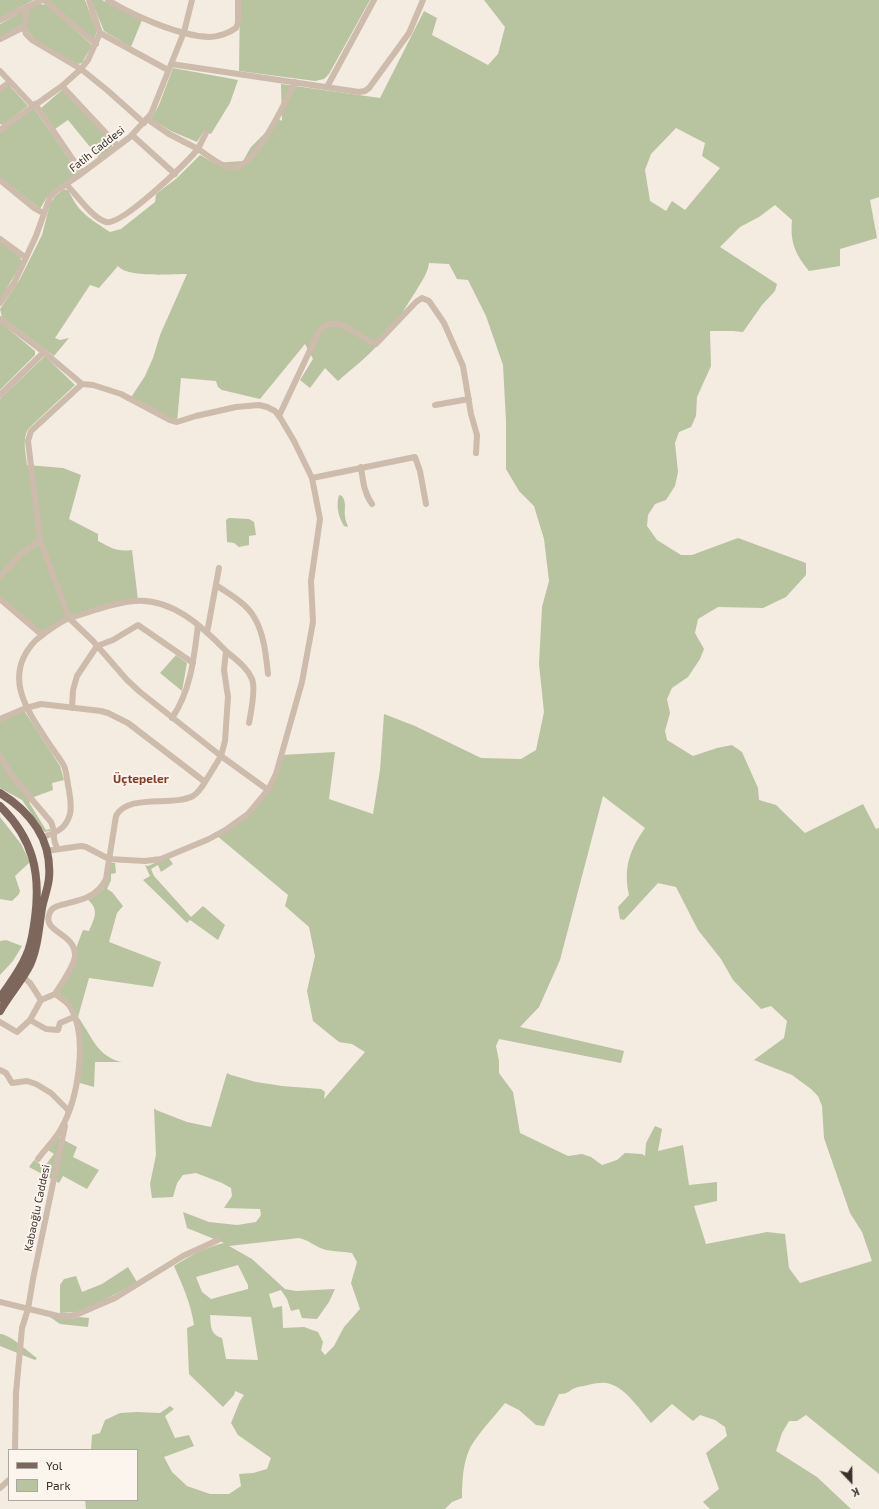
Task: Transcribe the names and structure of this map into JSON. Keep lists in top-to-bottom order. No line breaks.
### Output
{"streets":{"street":["Fatih Caddesi","Kabaoğlu Caddesi"]},"districts":["Üçtepeler"],"legend":["Yol","Park"],"north":"bottom"}
